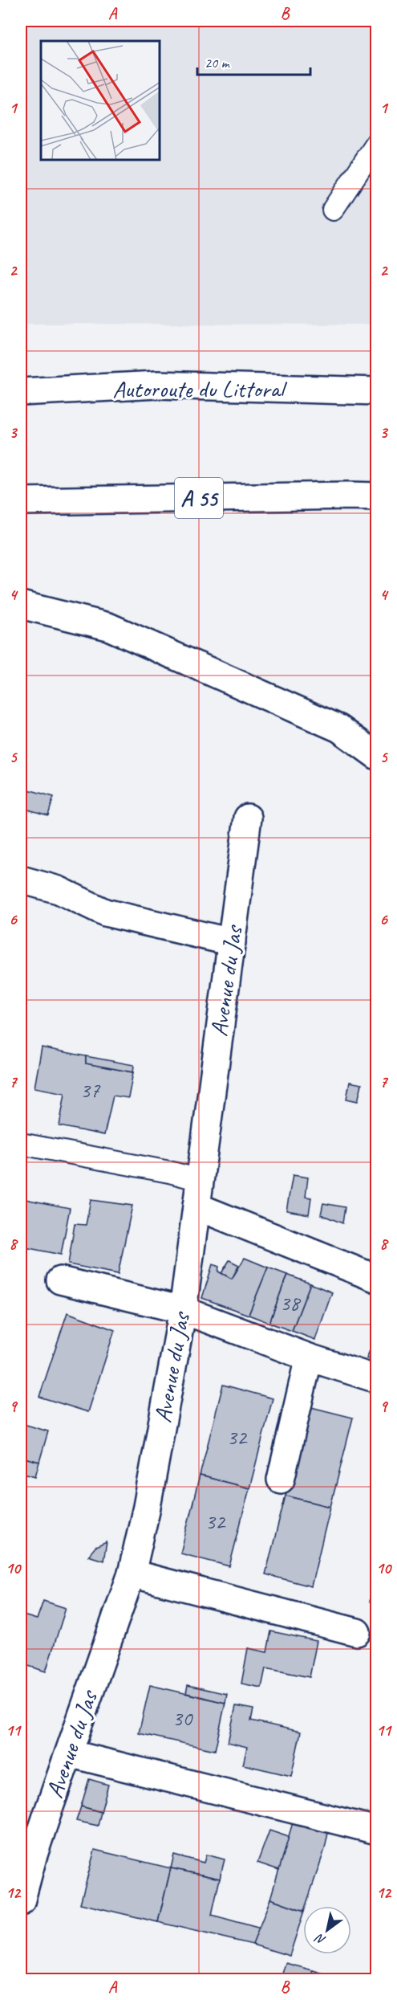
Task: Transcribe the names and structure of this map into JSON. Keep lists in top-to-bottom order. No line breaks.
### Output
{"streets":{"main road":["Autoroute du Littoral","A 55","Avenue du Jas"]},"house_numbers":["37","38","32","32","30"],"scale_bar":"20 m","north":"bottom left","grid":{"columns":["A","B"],"rows":["1","2","3","4","5","6","7","8","9","10","11","12"]}}
